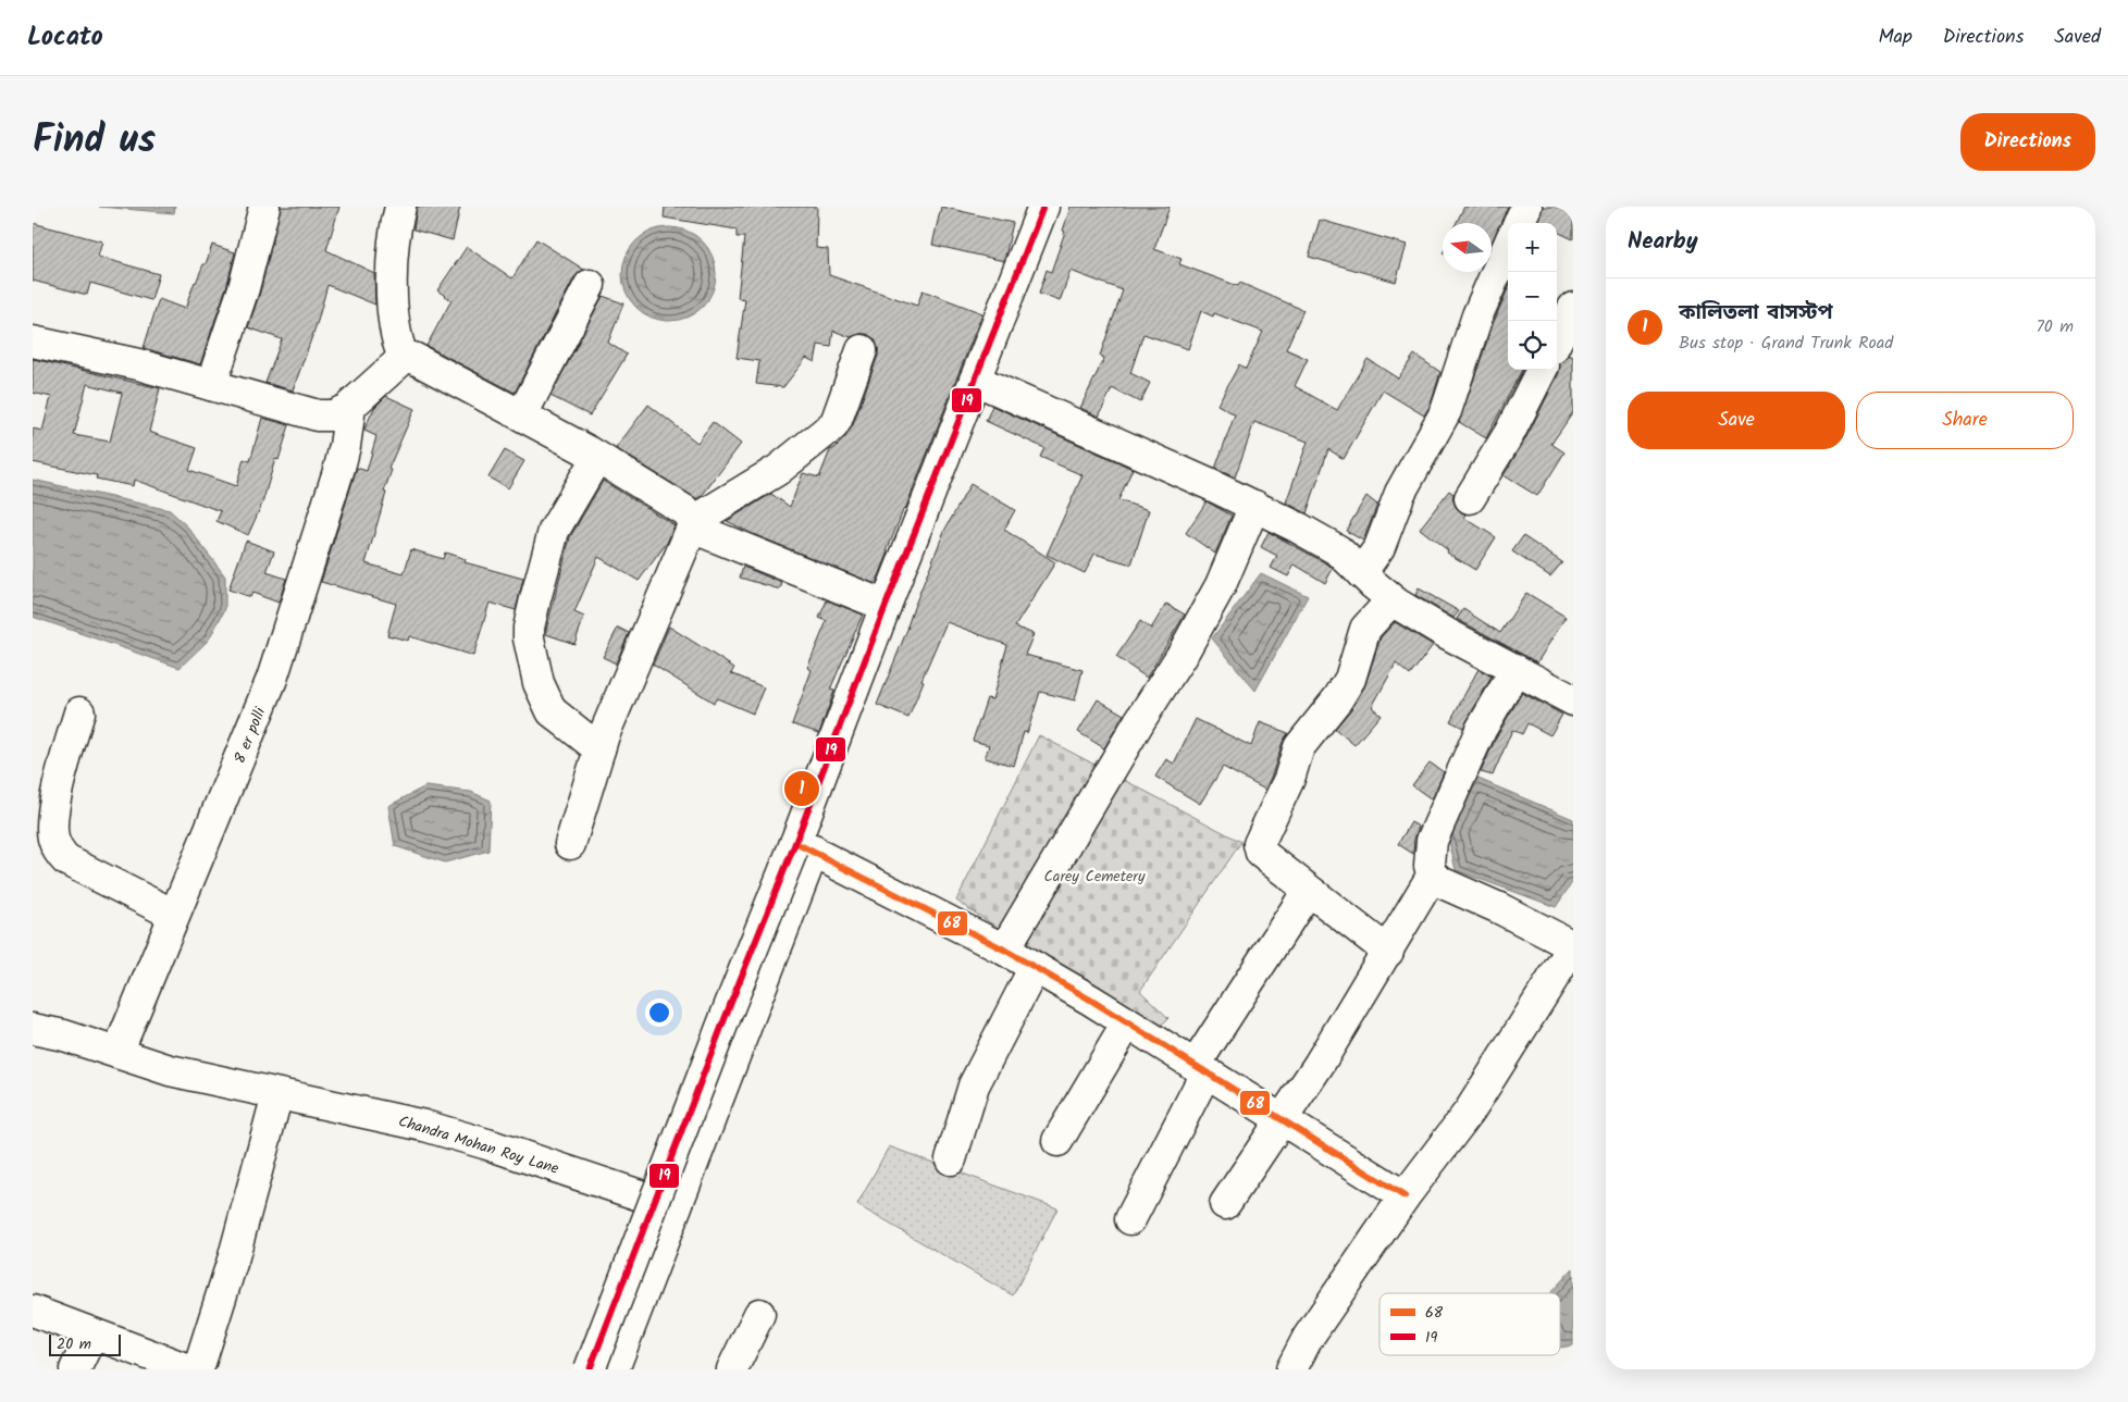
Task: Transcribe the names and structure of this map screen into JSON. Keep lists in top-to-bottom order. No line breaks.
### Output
{"streets":{"street":["8 er polli","Chandra Mohan Roy Lane"]},"crossings":[["8 er polli","Chandra Mohan Roy Lane"]],"parks":["Carey Cemetery"],"lines":["transit line 19","transit line 68"],"legend":["68","19"],"scale_bar":"20 m","north":"left","page":{"header":"Locato","nav":["Map","Directions","Saved"],"title":"Find us","buttons":["Directions",["Save","Share"]],"heading":"Nearby","map_buttons":["+","−"],"list":[{"mark":"1","name":"কালিতলা বাসস্টপ","note":"Bus stop · Grand Trunk Road","value":"70 m"}],"pins":"1","scale":"20 m"}}
